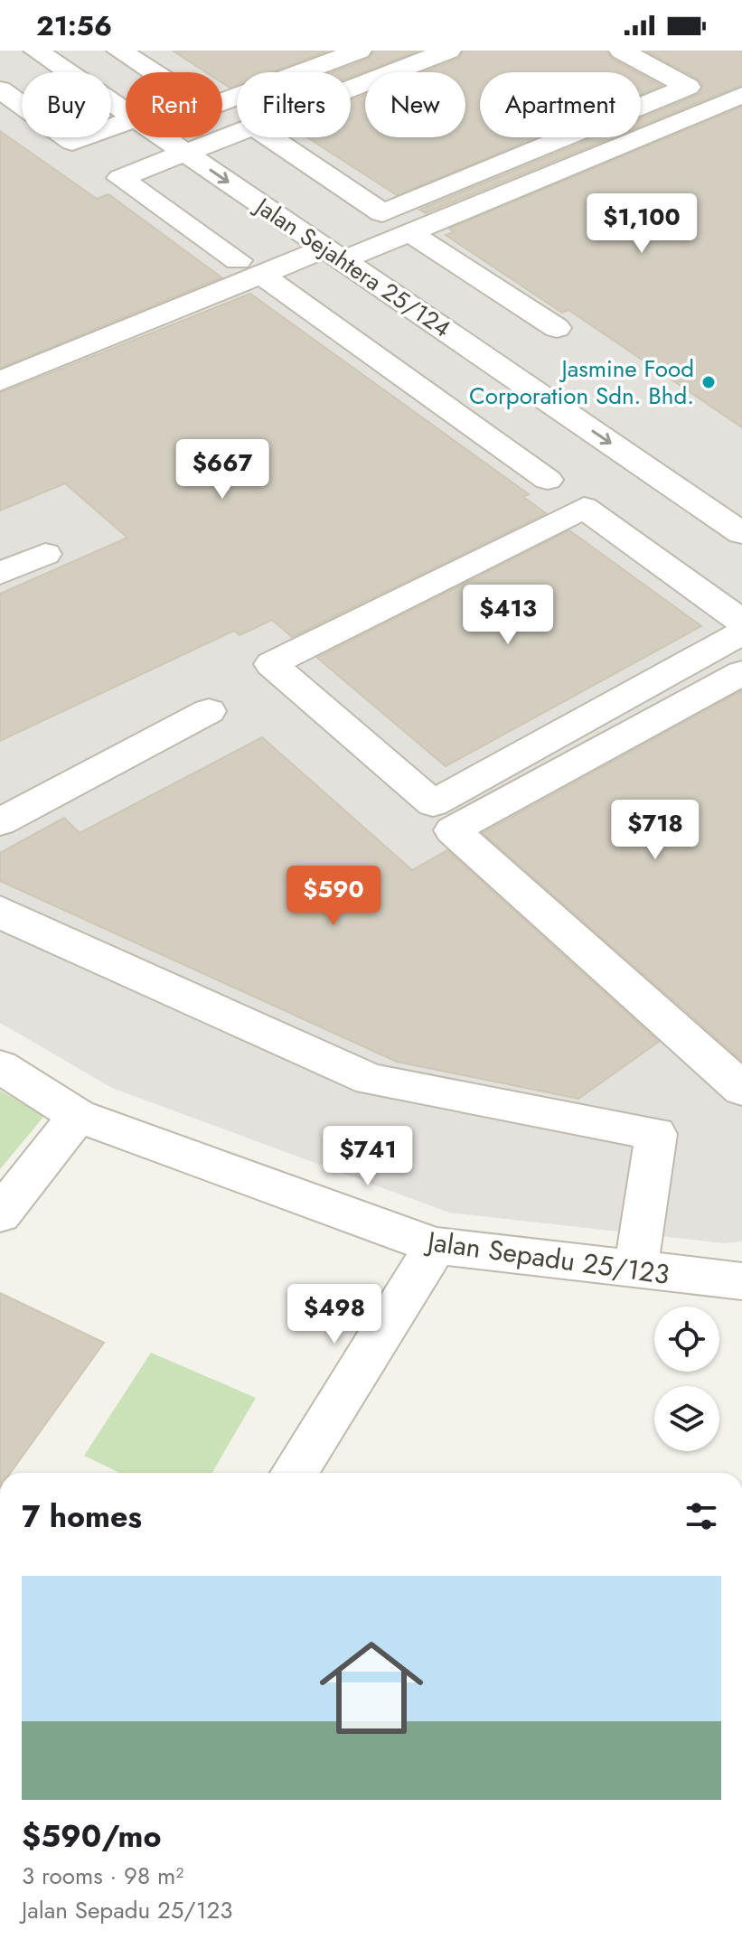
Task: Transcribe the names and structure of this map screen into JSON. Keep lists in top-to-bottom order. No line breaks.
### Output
{"streets":{"street":["Jalan Sejahtera 25/124","Jalan Sepadu 25/123"]},"places":["Jasmine Food Corporation Sdn. Bhd."],"page":{"status":"21:56","chip":["Buy","Rent","Filters","New","Apartment"],"price":["$1,100","$667","$413","$718","$590","$741","$498"],"heading":"7 homes","list":[{"name":"$590/mo","note":"3 rooms · 98 m² · Jalan Sepadu 25/123"}]}}
